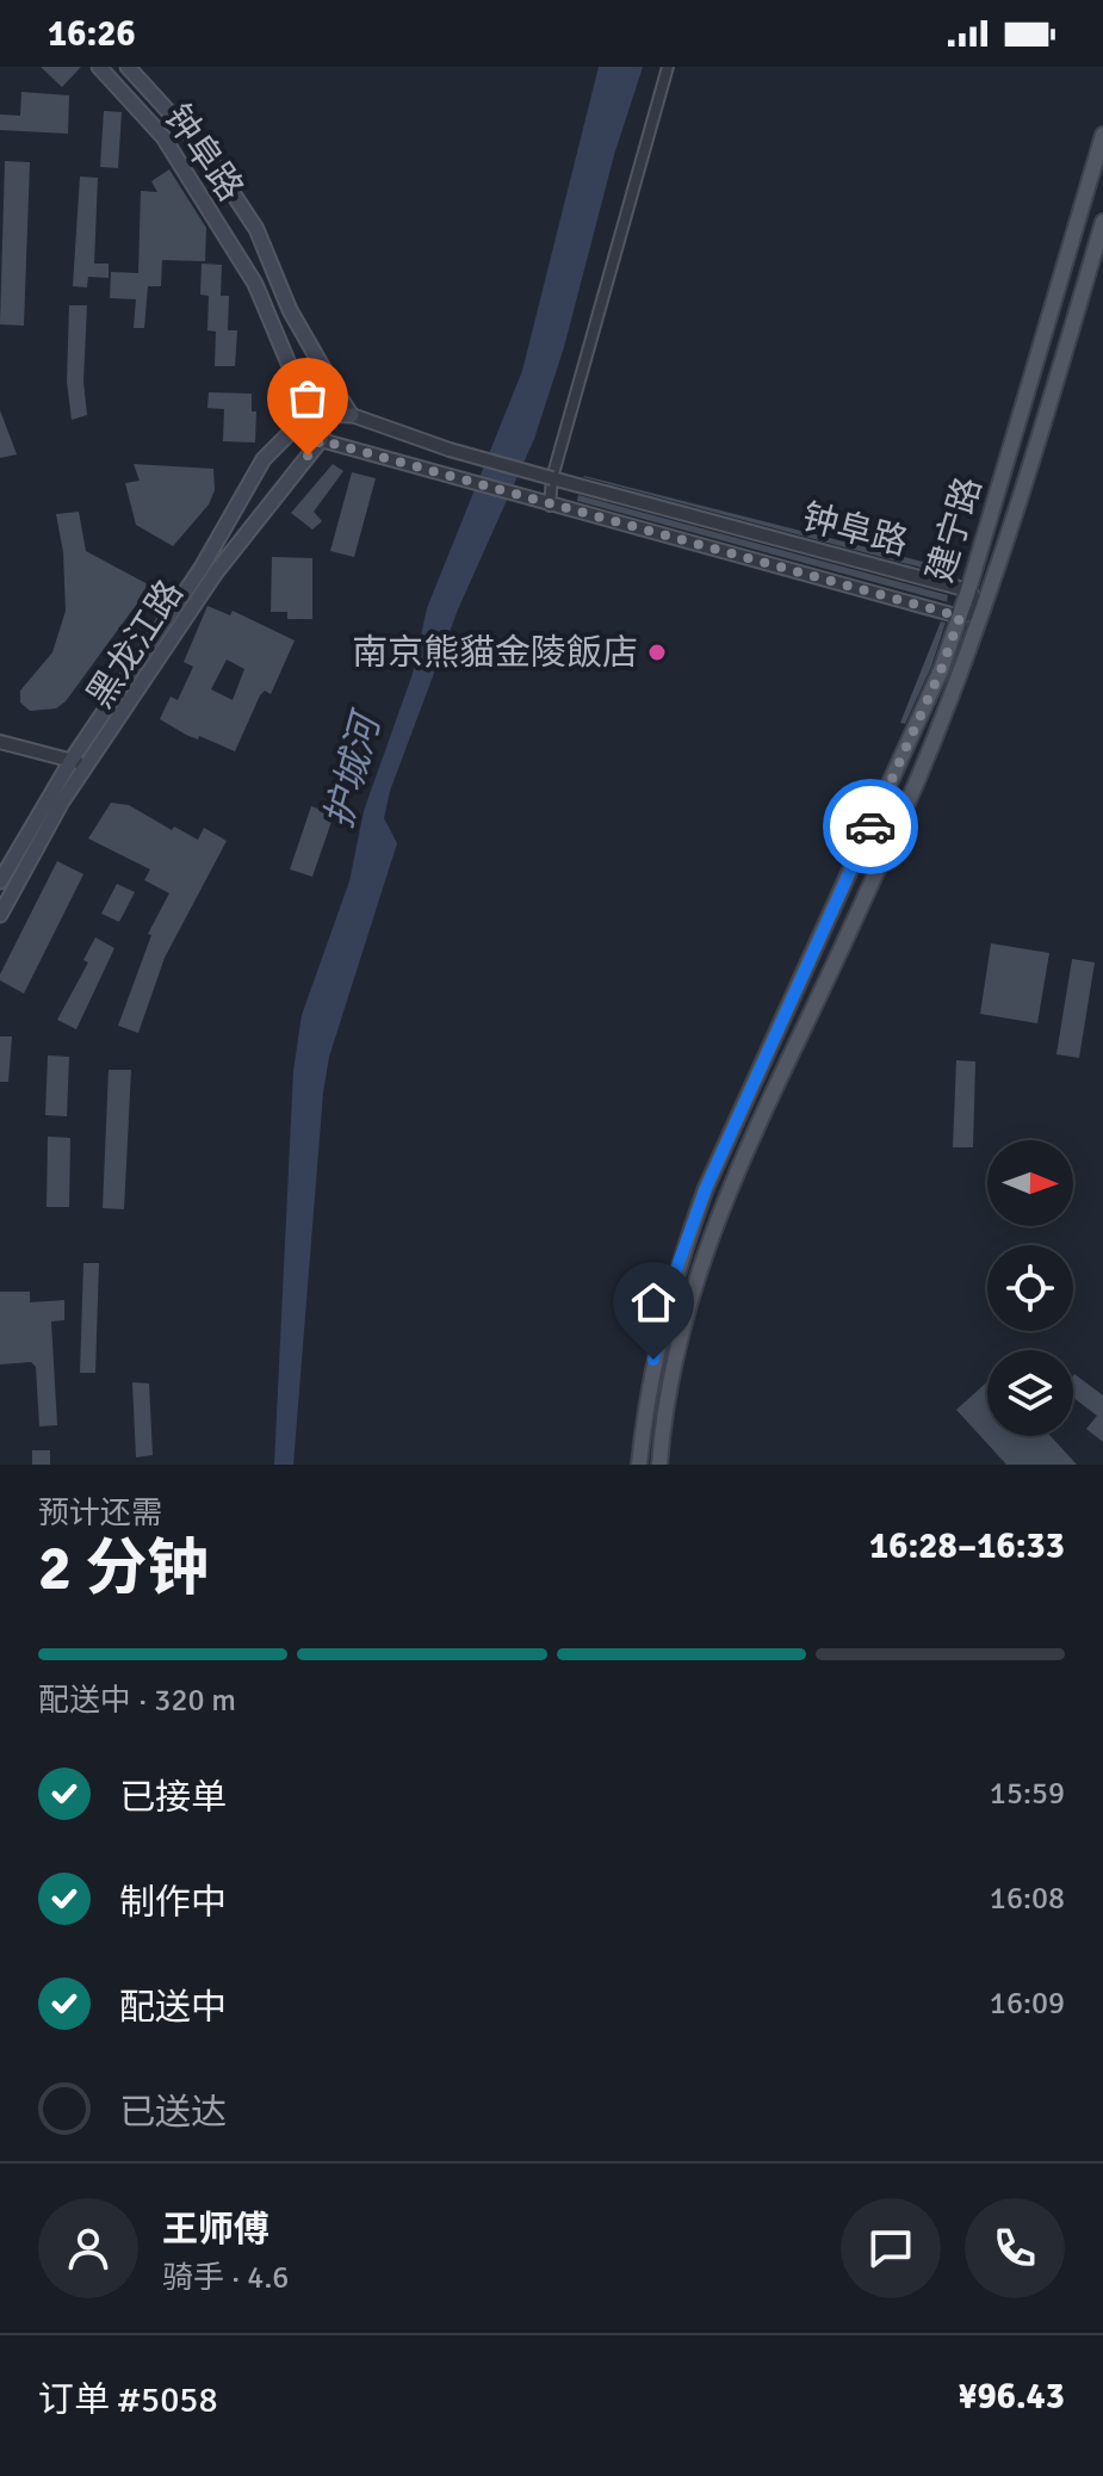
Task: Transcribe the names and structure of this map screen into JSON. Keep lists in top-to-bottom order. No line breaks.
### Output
{"streets":{"main road":["钟阜路","建宁路","黑龙江路"]},"crossings":[["钟阜路","建宁路"],["钟阜路","黑龙江路"]],"water":["护城河"],"places":["南京熊貓金陵飯店"],"north":"right","page":{"status":"16:26","heading":["2 分钟","预计还需","16:28–16:33"],"panel":["王师傅","骑手 · 4.6","订单 #5058","¥96.43"],"bar":"配送中 · 320 m","list":[["已接单","15:59"],["制作中","16:08"],["配送中","16:09"],"已送达"]}}
